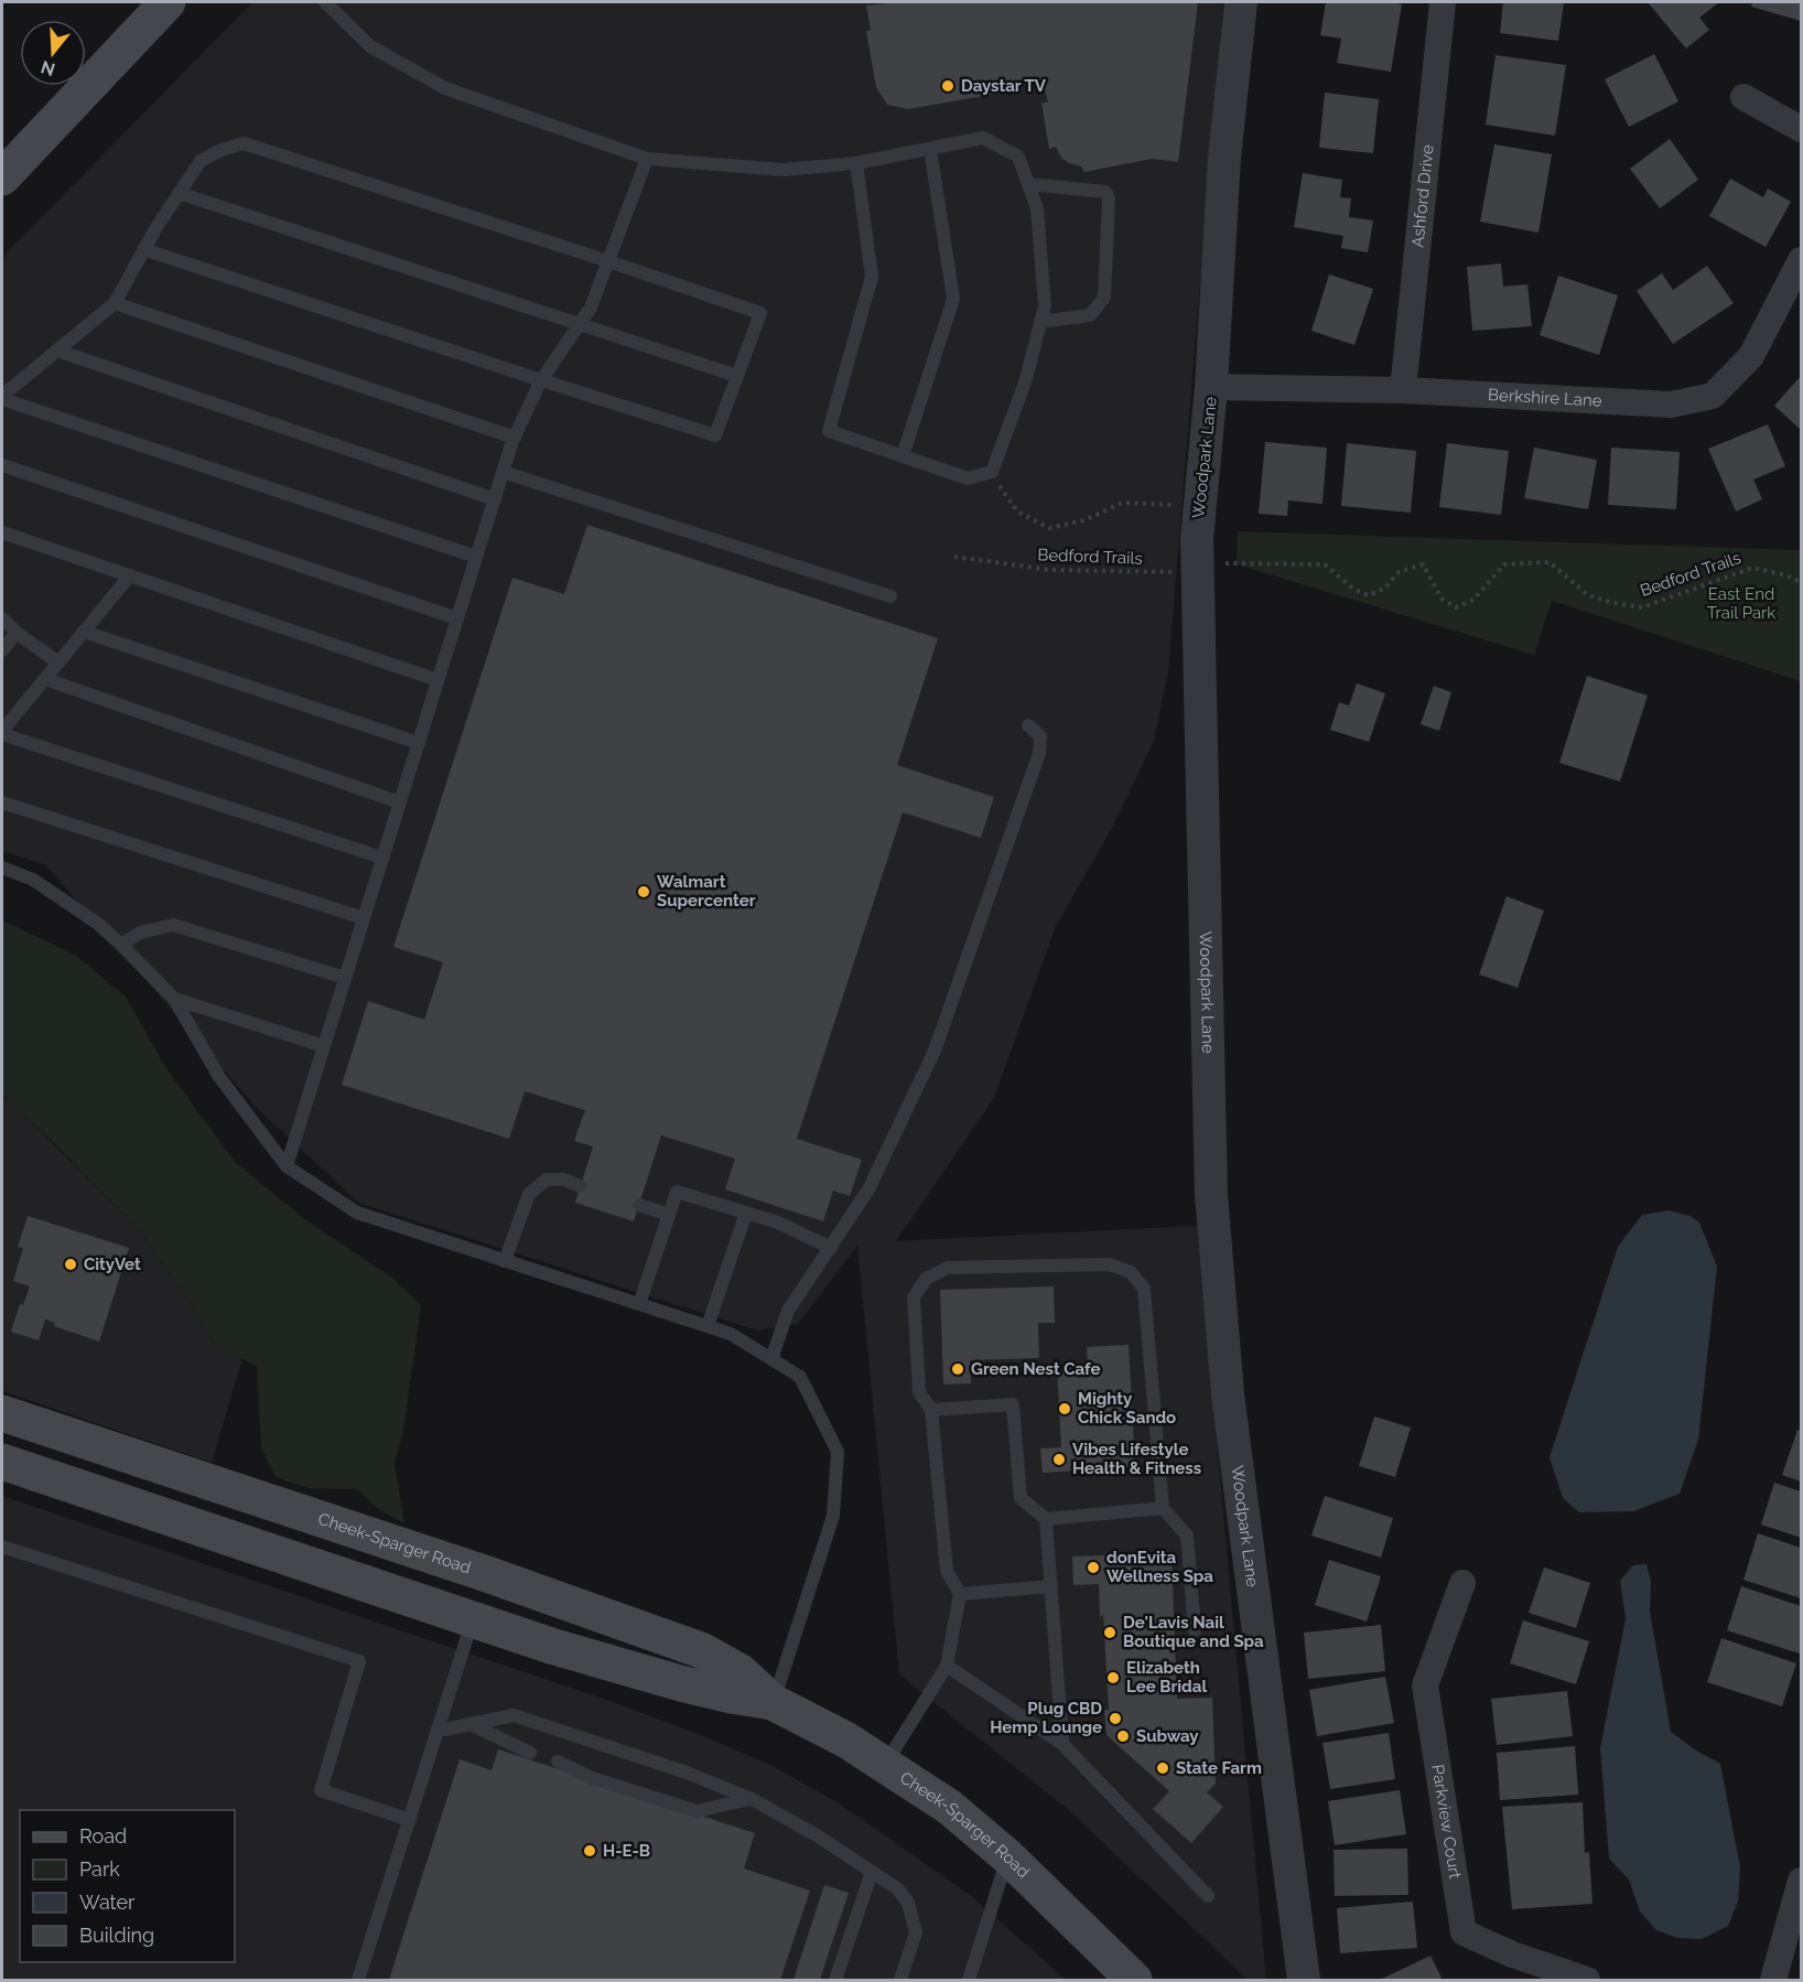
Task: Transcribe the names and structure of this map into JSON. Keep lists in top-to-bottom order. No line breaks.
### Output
{"streets":{"main road":["Cheek-Sparger Road"],"street":["Ashford Drive","Berkshire Lane","Woodpark Lane","Parkview Court"],"path":["Bedford Trails"]},"crossings":[["Ashford Drive","Berkshire Lane"],["Berkshire Lane","Woodpark Lane"],["Woodpark Lane","Bedford Trails"]],"parks":["East End Trail Park"],"places":["Daystar TV","Walmart Supercenter","CityVet","Green Nest Cafe","Mighty Chick Sando","Vibes Lifestyle Health & Fitness","donEvita Wellness Spa","De'Lavis Nail Boutique and Spa","Elizabeth Lee Bridal","Plug CBD Hemp Lounge","Subway","State Farm","H-E-B"],"legend":["Road","Park","Water","Building"],"north":"bottom"}
